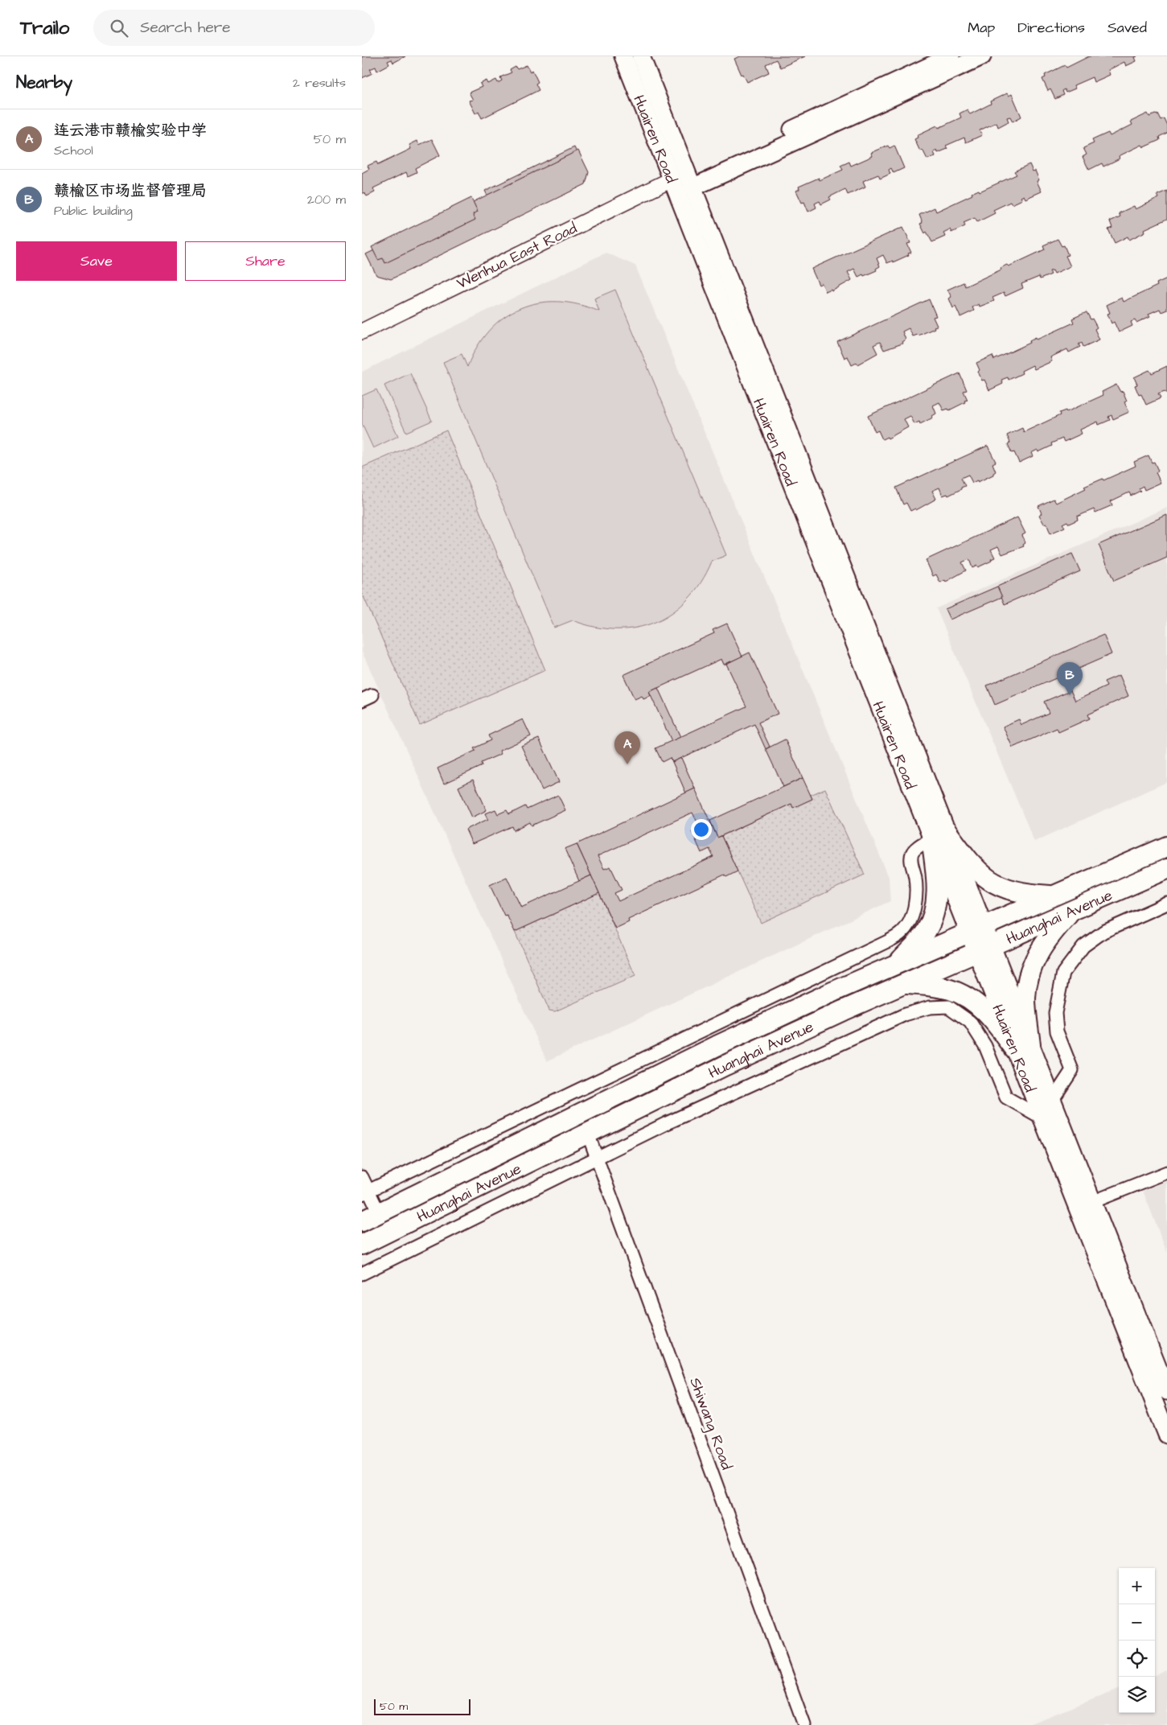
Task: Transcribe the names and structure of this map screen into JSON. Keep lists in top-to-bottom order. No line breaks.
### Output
{"streets":{"main road":["Huairen Road","Huanghai Avenue"],"street":["Wenhua East Road","Shiwang Road"]},"crossings":[["Huairen Road","Wenhua East Road"],["Huairen Road","Huanghai Avenue"],["Huanghai Avenue","Shiwang Road"]],"scale_bar":"50 m","page":{"header":"Trailo","search":"Search here","nav":["Map","Directions","Saved"],"heading":["Nearby","2 results"],"list":[{"mark":"A","name":"连云港市赣榆实验中学","note":"School","value":"50 m"},{"mark":"B","name":"赣榆区市场监督管理局","note":"Public building","value":"200 m"}],"buttons":["Save","Share"],"pins":["B","A"],"map_buttons":["+","−"],"scale":"50 m"}}
